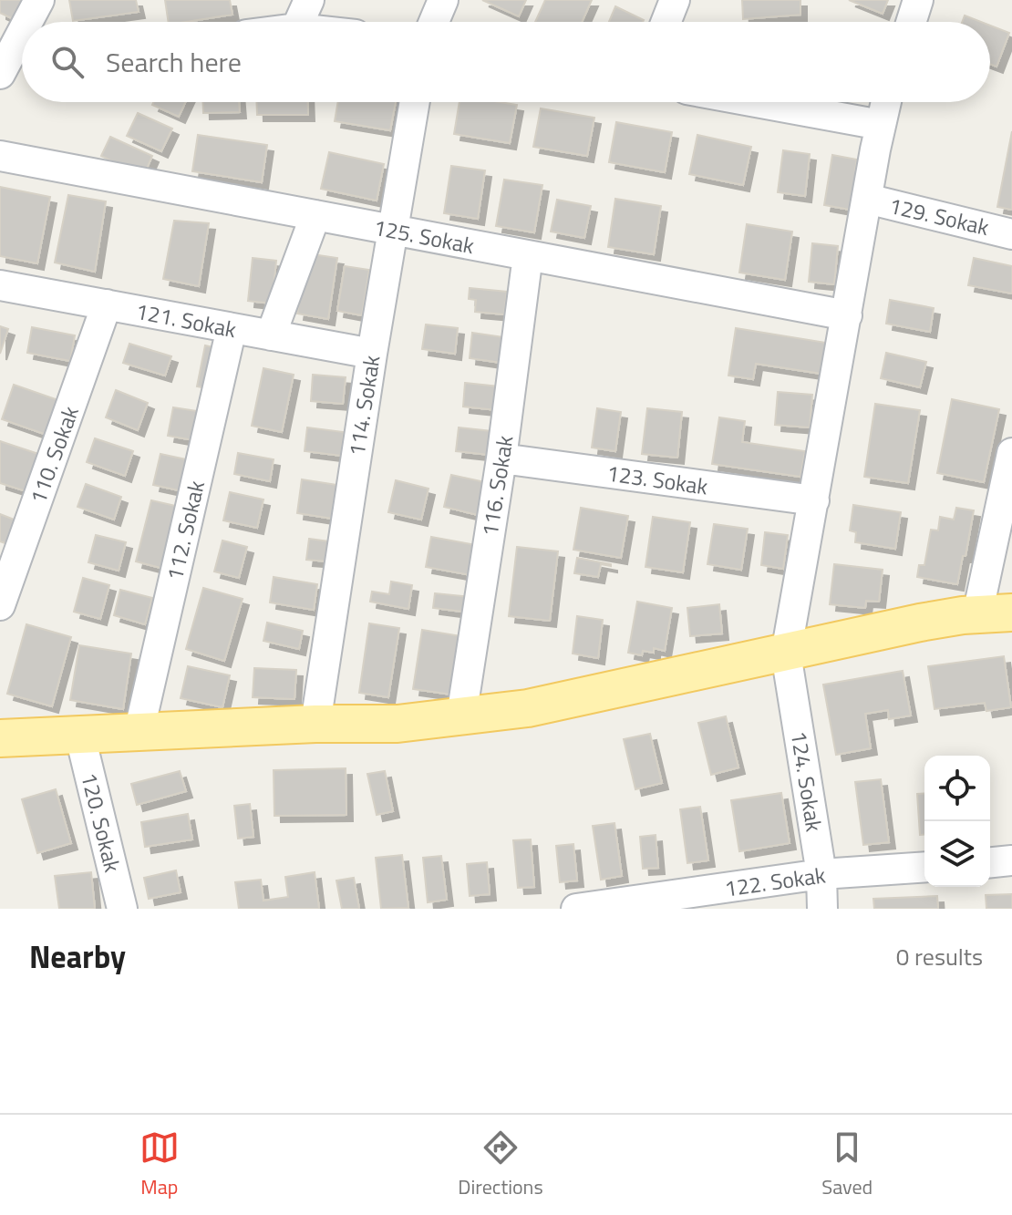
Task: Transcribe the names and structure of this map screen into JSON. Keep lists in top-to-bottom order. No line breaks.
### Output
{"streets":{"street":["129. Sokak","125. Sokak","121. Sokak","114. Sokak","110. Sokak","123. Sokak","116. Sokak","112. Sokak","124. Sokak","120. Sokak","122. Sokak"]},"crossings":[["129. Sokak","124. Sokak"],["125. Sokak","114. Sokak"],["125. Sokak","116. Sokak"],["125. Sokak","124. Sokak"],["121. Sokak","114. Sokak"],["121. Sokak","110. Sokak"],["121. Sokak","112. Sokak"],["123. Sokak","116. Sokak"],["123. Sokak","124. Sokak"],["124. Sokak","122. Sokak"]],"page":{"search":"Search here","heading":["Nearby","0 results"],"nav":["Map","Directions","Saved"]}}
